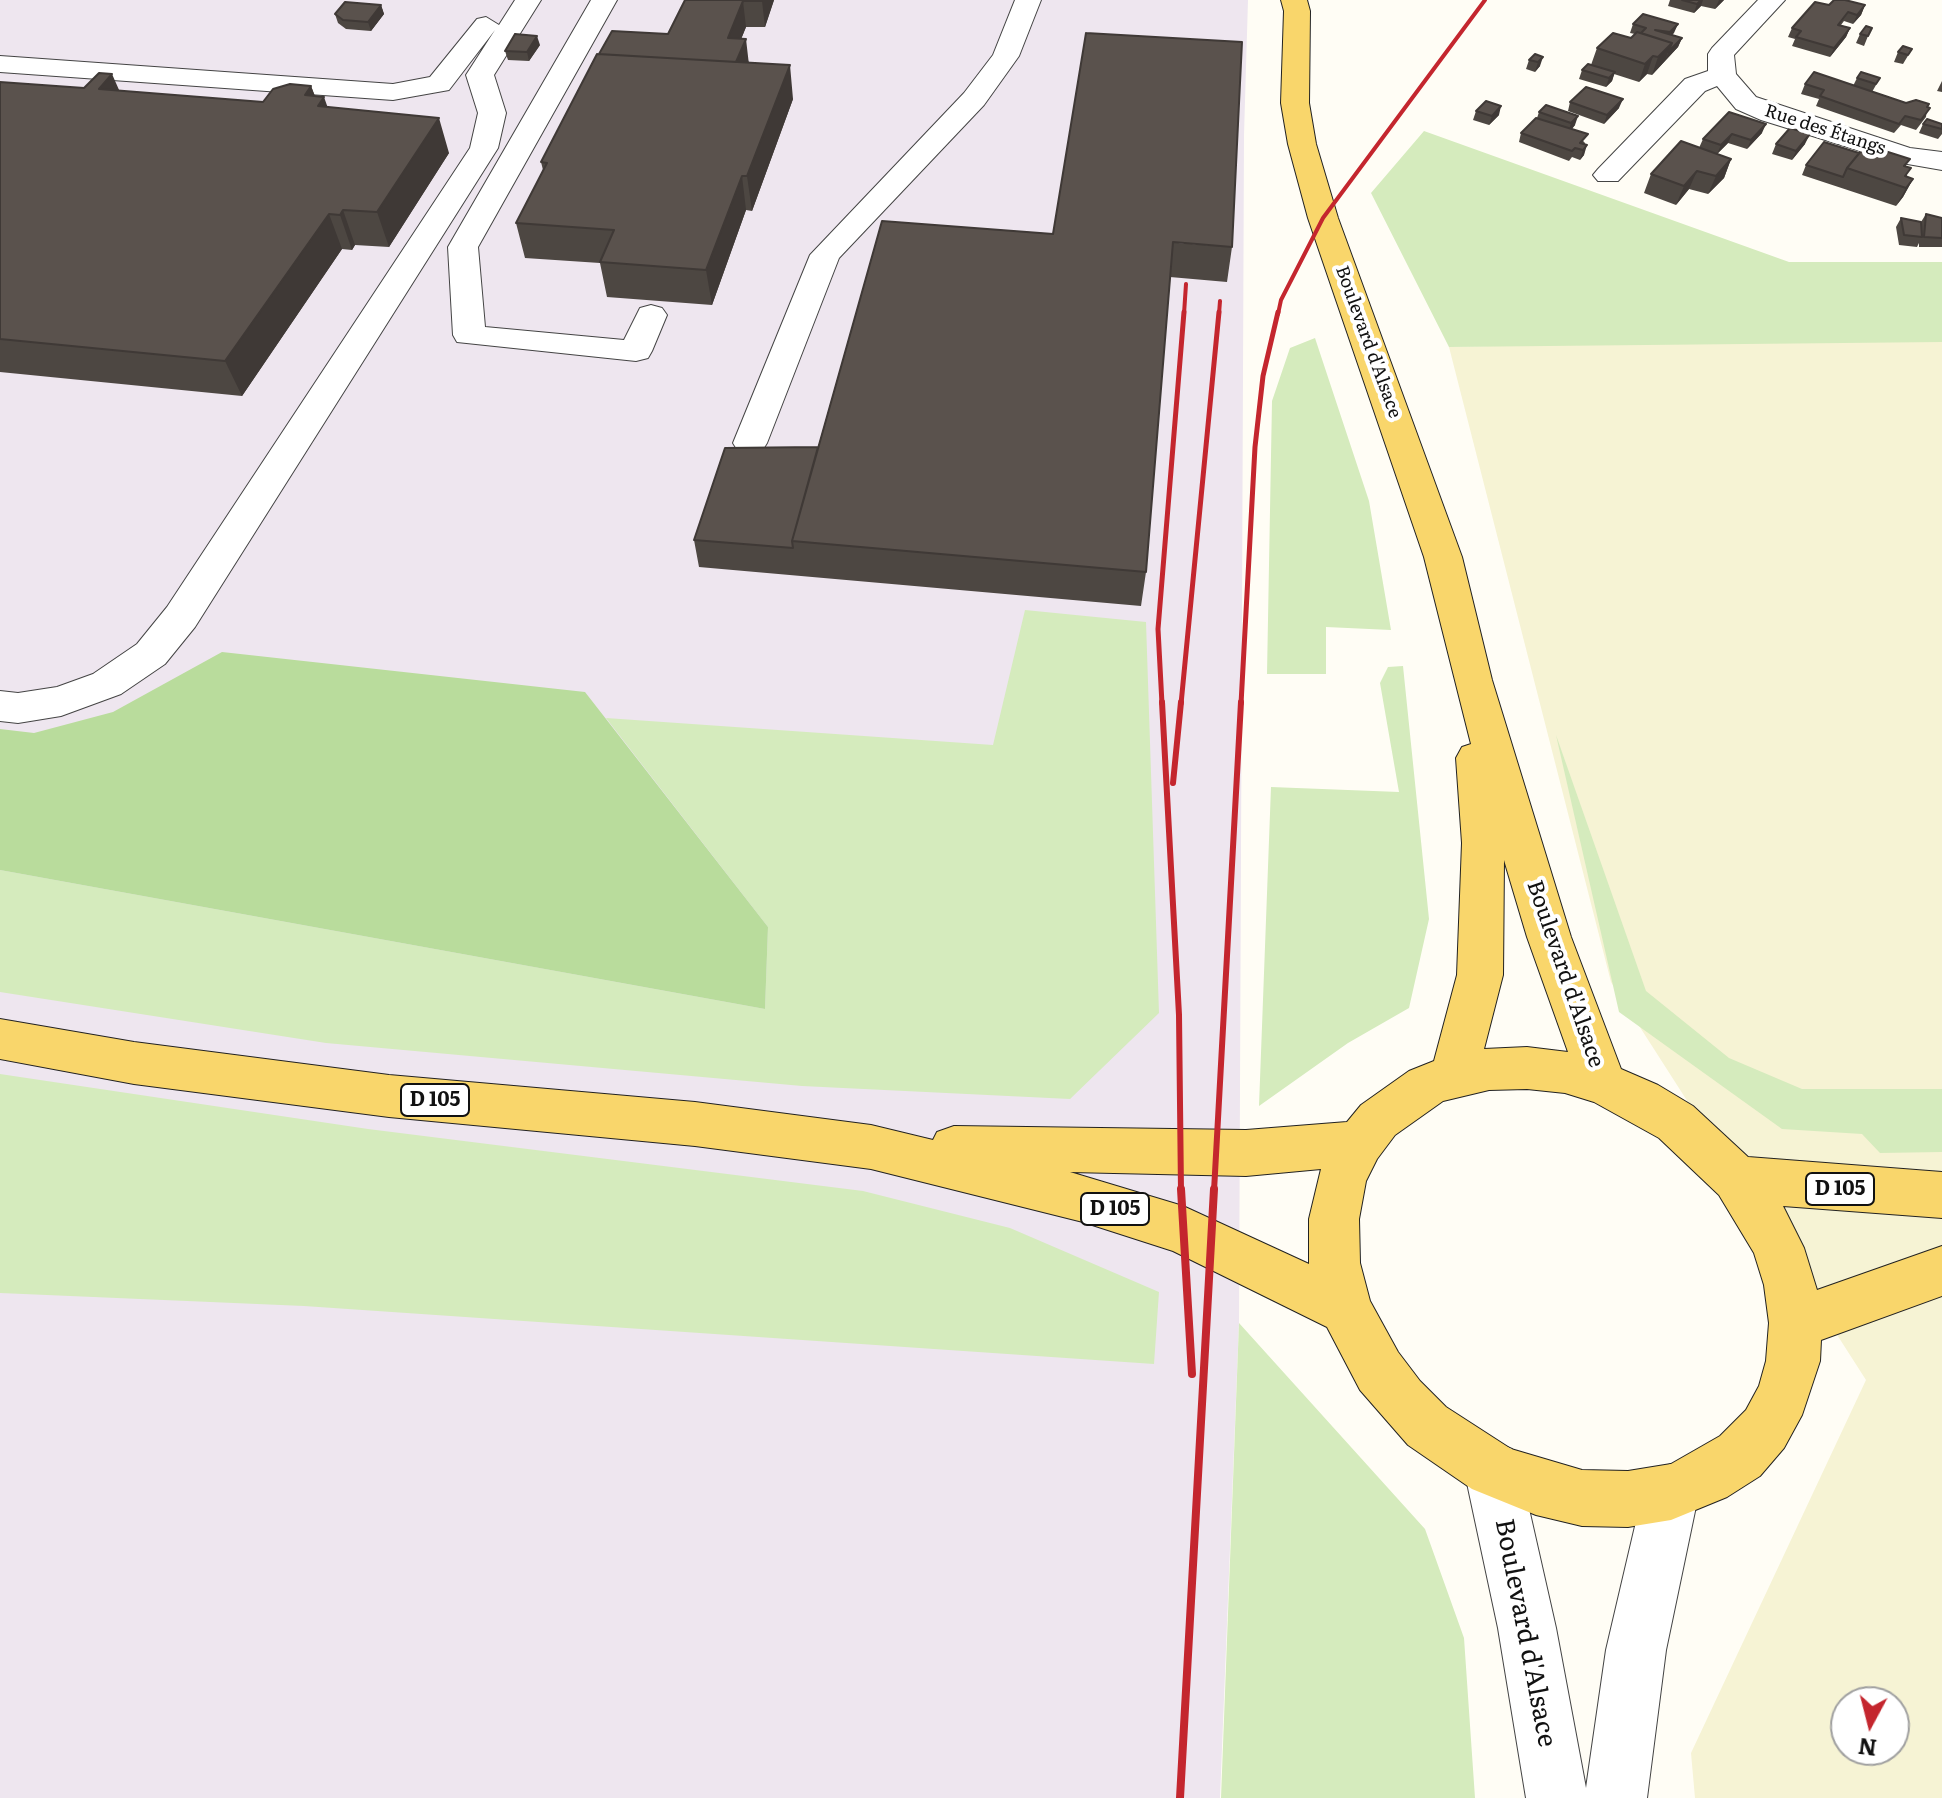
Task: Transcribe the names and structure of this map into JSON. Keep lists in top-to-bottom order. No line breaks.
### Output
{"streets":{"main road":["Boulevard d'Alsace","D 105"],"street":["Rue des Étangs"]},"north":"bottom"}
